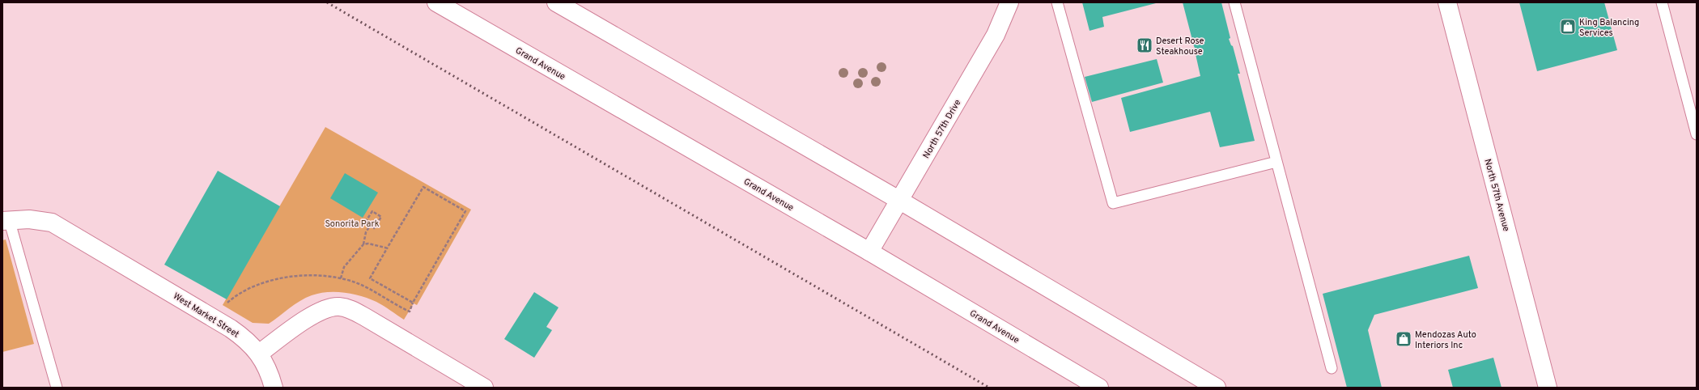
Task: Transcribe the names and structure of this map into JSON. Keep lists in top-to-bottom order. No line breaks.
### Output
{"streets":{"main road":["Grand Avenue","North 57th Drive","North 57th Avenue","West Market Street"]},"crossings":[["Grand Avenue","North 57th Drive"]],"parks":["Sonorita Park"],"places":{"shop":["King Balancing Services","Mendozas Auto Interiors Inc"],"restaurant":["Desert Rose Steakhouse"]}}
